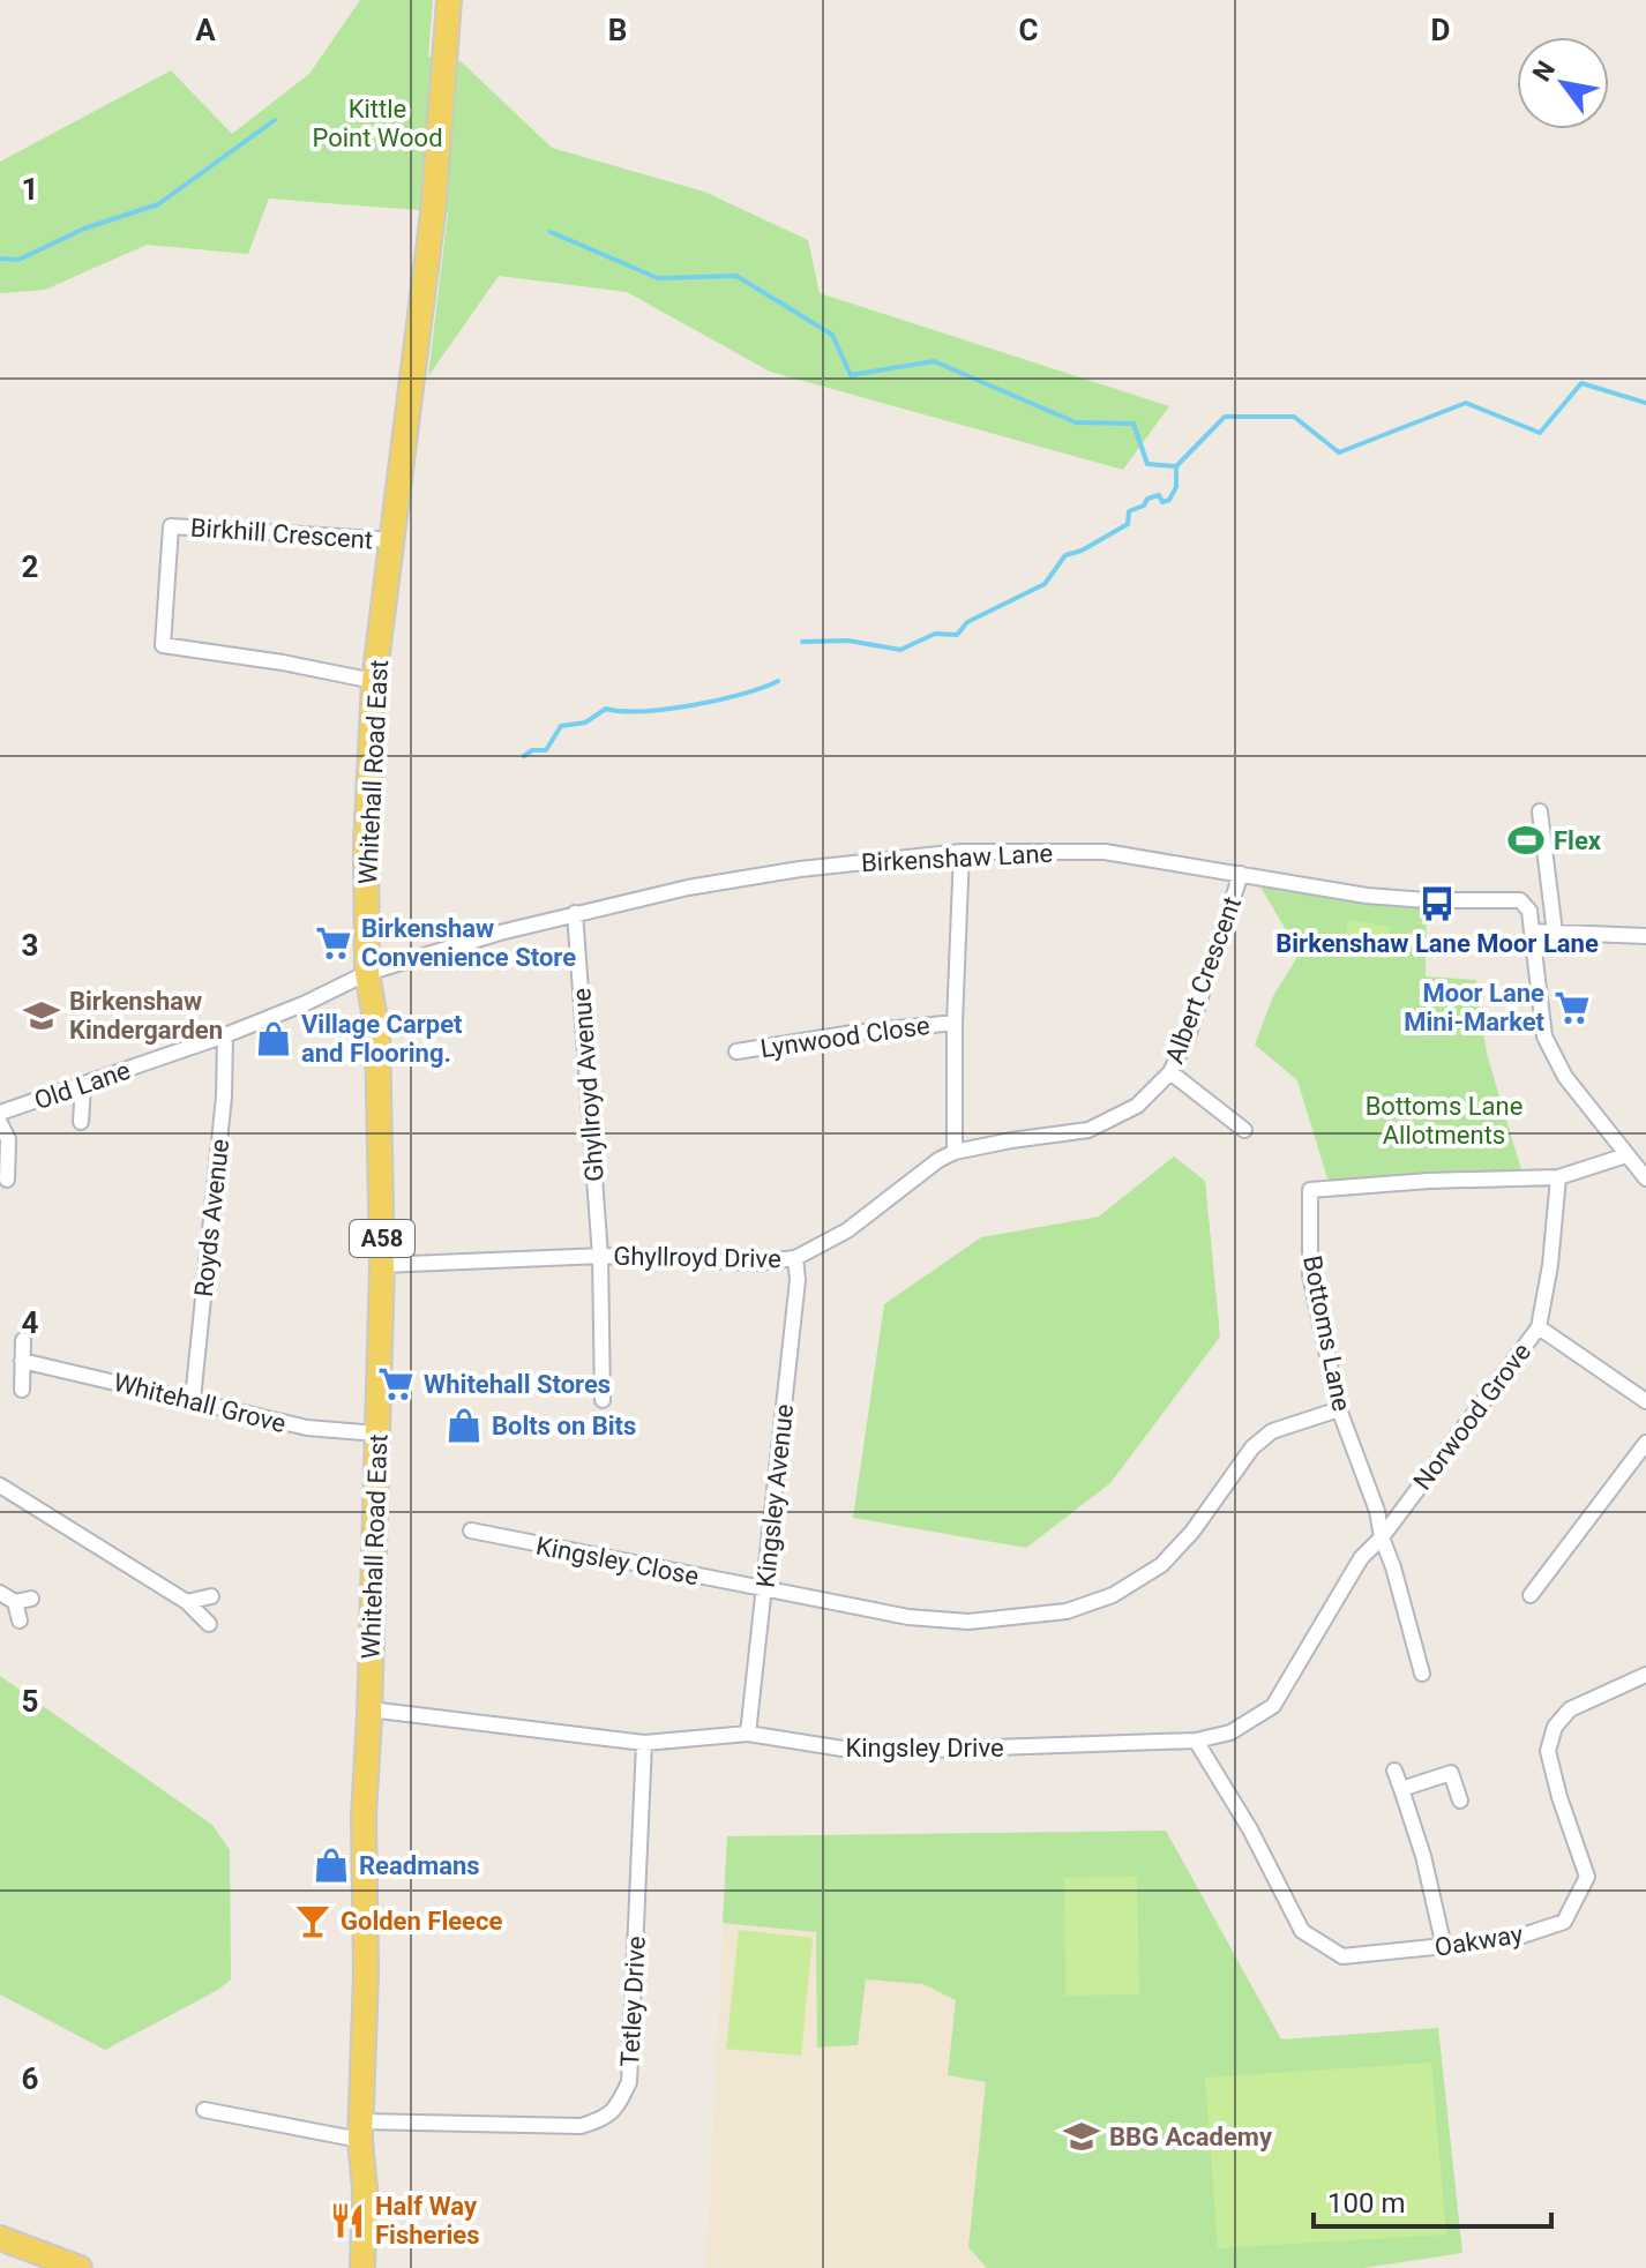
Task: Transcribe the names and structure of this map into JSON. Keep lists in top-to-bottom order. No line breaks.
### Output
{"streets":{"main road":["Whitehall Road East","A58"],"street":["Birkhill Crescent","Birkenshaw Lane","Albert Crescent","Lynwood Close","Old Lane","Ghyllroyd Avenue","Royds Avenue","Ghyllroyd Drive","Bottoms Lane","Whitehall Grove","Norwood Grove","Kingsley Avenue","Kingsley Close","Kingsley Drive","Oakway","Tetley Drive"]},"crossings":[["Birkhill Crescent","Whitehall Road East"],["Whitehall Road East","Birkenshaw Lane"],["Whitehall Road East","Old Lane"],["Whitehall Road East","Ghyllroyd Drive"],["Whitehall Road East","Whitehall Grove"],["Whitehall Road East","Kingsley Drive"],["Whitehall Road East","Tetley Drive"],["Birkenshaw Lane","Albert Crescent"],["Birkenshaw Lane","Old Lane"],["Birkenshaw Lane","Ghyllroyd Avenue"],["Albert Crescent","Ghyllroyd Drive"],["Old Lane","Royds Avenue"],["Ghyllroyd Avenue","Ghyllroyd Drive"],["Royds Avenue","Whitehall Grove"],["Ghyllroyd Drive","Kingsley Avenue"],["Bottoms Lane","Norwood Grove"],["Bottoms Lane","Kingsley Close"],["Bottoms Lane","Kingsley Drive"],["Norwood Grove","Kingsley Drive"],["Kingsley Avenue","Kingsley Close"],["Kingsley Avenue","Kingsley Drive"],["Kingsley Drive","Oakway"],["Kingsley Drive","Tetley Drive"]],"parks":["Kittle Point Wood","Bottoms Lane Allotments"],"places":{"sports":["Flex"],"bus stop":["Birkenshaw Lane Moor Lane"],"supermarket":["Birkenshaw Convenience Store","Moor Lane Mini-Market","Whitehall Stores"],"school or university":["Birkenshaw Kindergarden","BBG Academy"],"shop":["Village Carpet and Flooring.","Bolts on Bits","Readmans"],"bar":["Golden Fleece"],"restaurant":["Half Way Fisheries"]},"scale_bar":"100 m","north":"top left","grid":{"columns":["A","B","C","D"],"rows":["1","2","3","4","5","6"]}}
